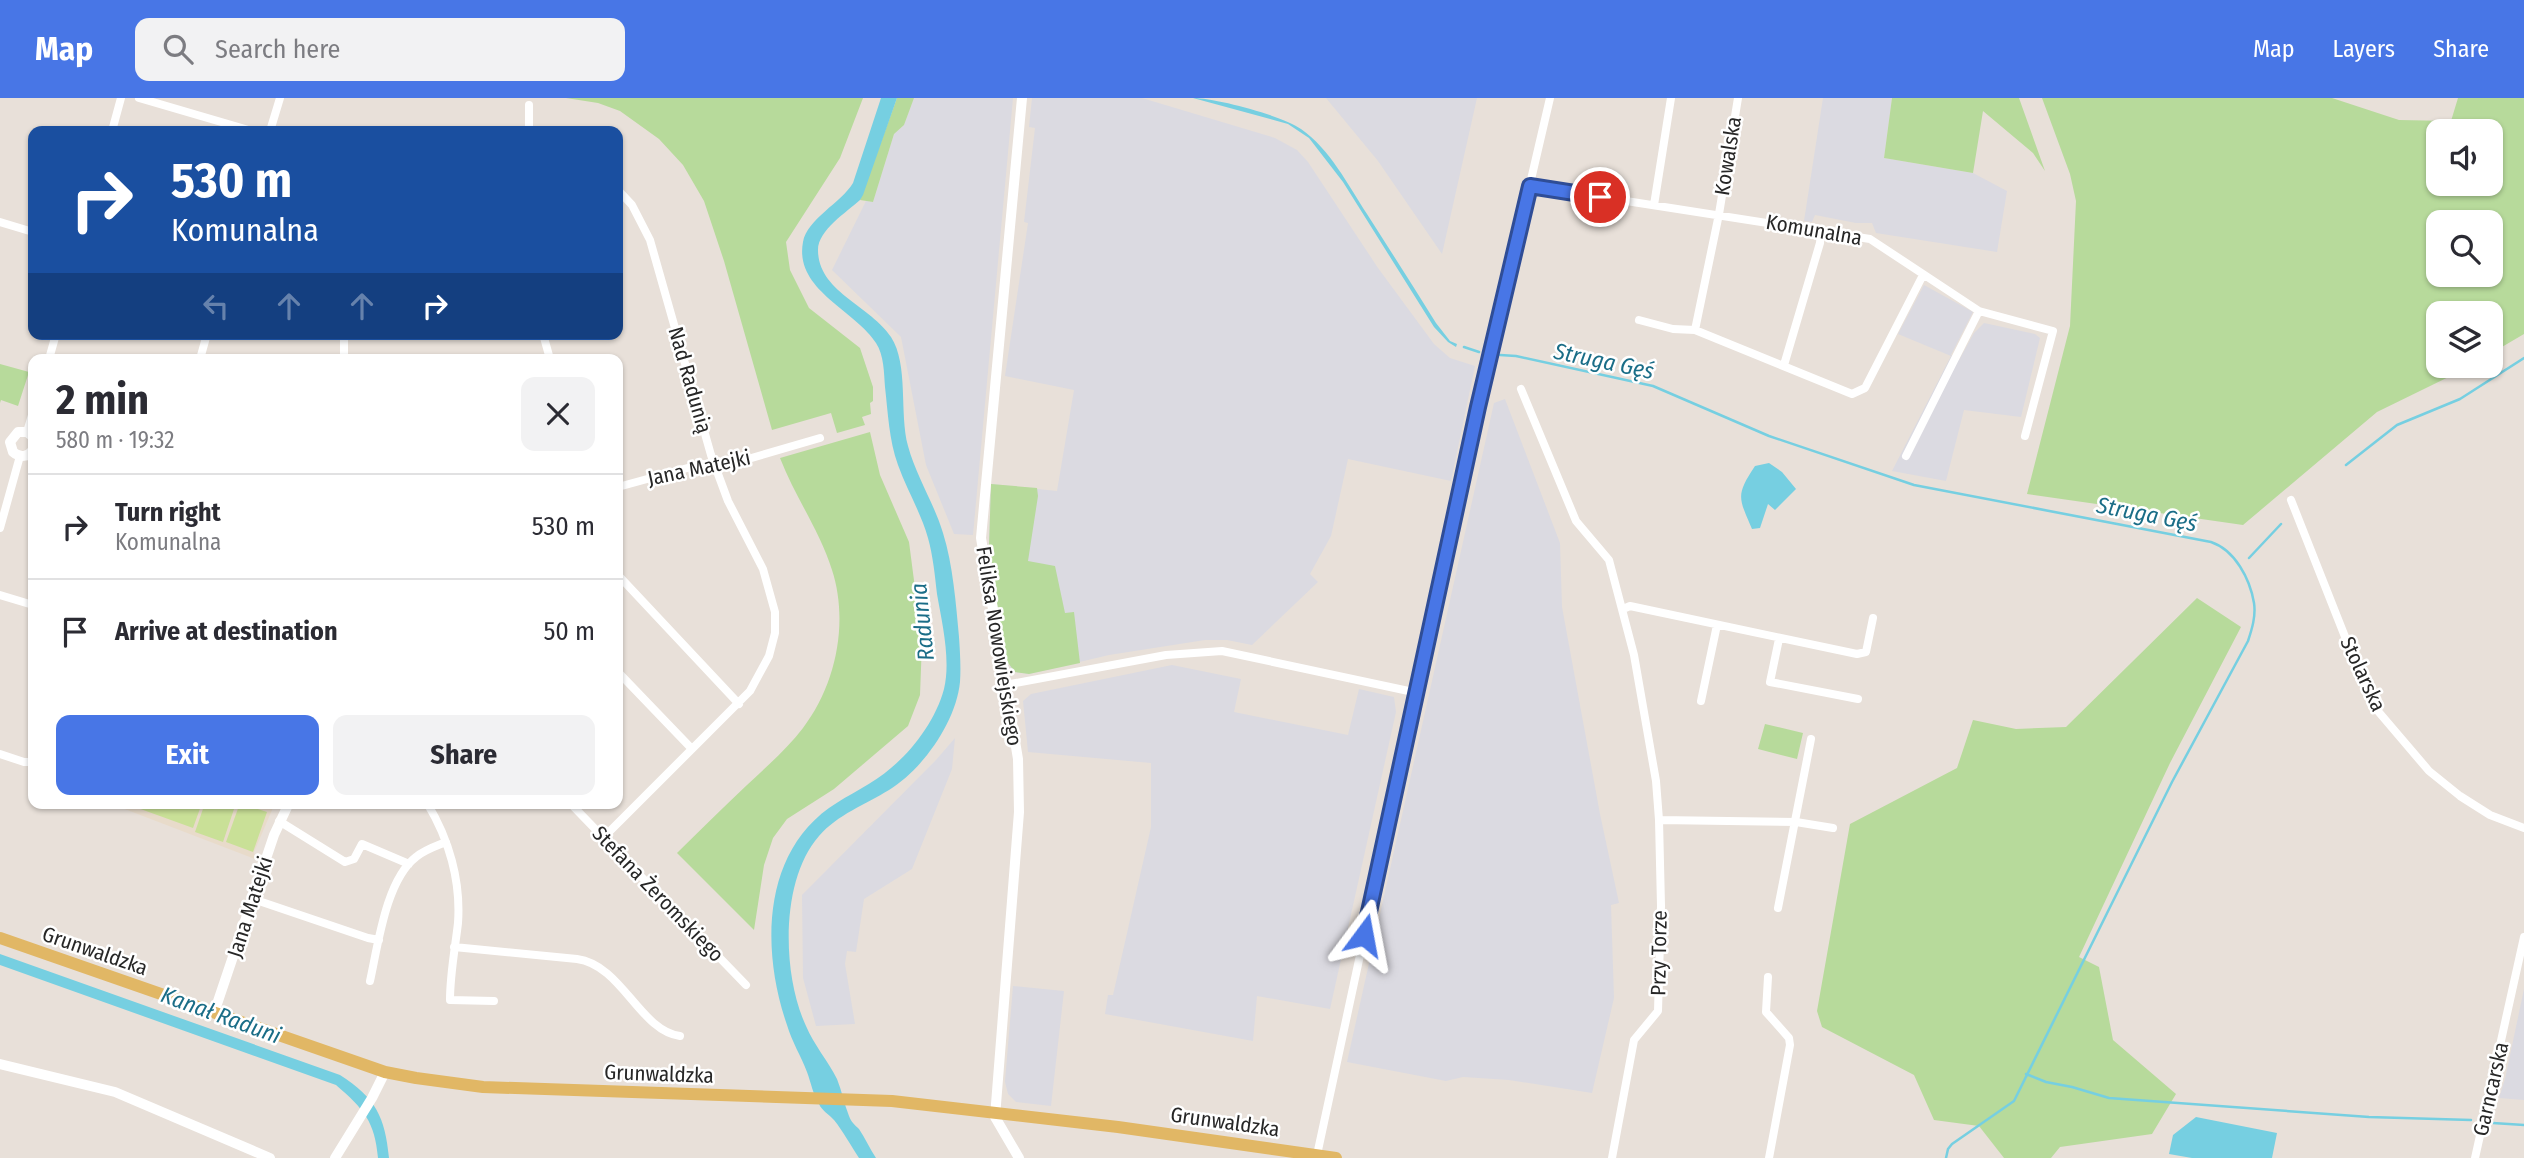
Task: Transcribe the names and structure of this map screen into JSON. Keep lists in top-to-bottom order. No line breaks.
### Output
{"streets":{"main road":["Grunwaldzka"],"street":["Kowalska","Komunalna","Nad Radunią","Jana Matejki","Feliksa Nowowiejskiego","Stolarska","Stefana Żeromskiego","Przy Torze","Garncarska"]},"crossings":[["Kowalska","Komunalna"],["Nad Radunią","Jana Matejki"],["Nad Radunią","Stefana Żeromskiego"],["Jana Matejki","Grunwaldzka"],["Feliksa Nowowiejskiego","Grunwaldzka"]],"water":["Struga Gęś","Radunia","Kanał Raduni"],"page":{"header":"Map","search":"Search here","nav":["Map","Layers","Share"],"turn":["530 m","Komunalna"],"heading":["2 min","580 m · 19:32"],"list":[{"name":"Turn right","note":"Komunalna","value":"530 m"},{"name":"Arrive at destination","value":"50 m"}],"buttons":["Exit","Share"]}}
